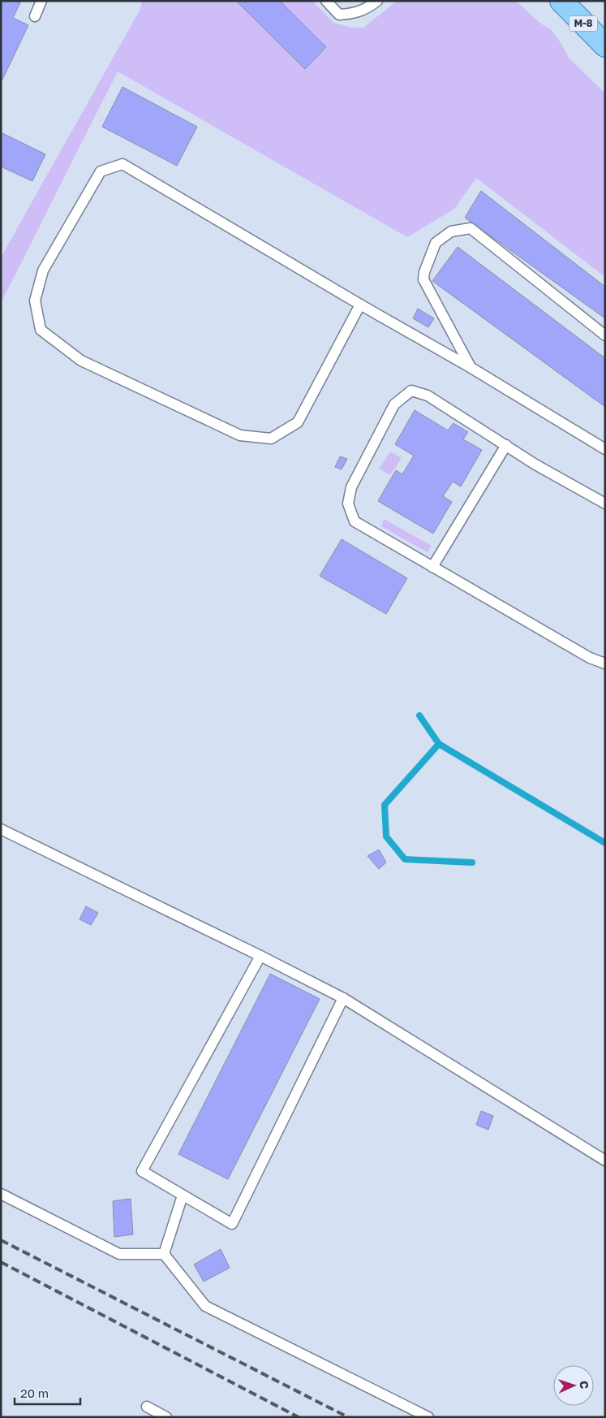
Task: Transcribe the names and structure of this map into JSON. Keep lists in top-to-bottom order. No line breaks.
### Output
{"streets":{"main road":["М-8"]},"scale_bar":"20 m","north":"right"}
